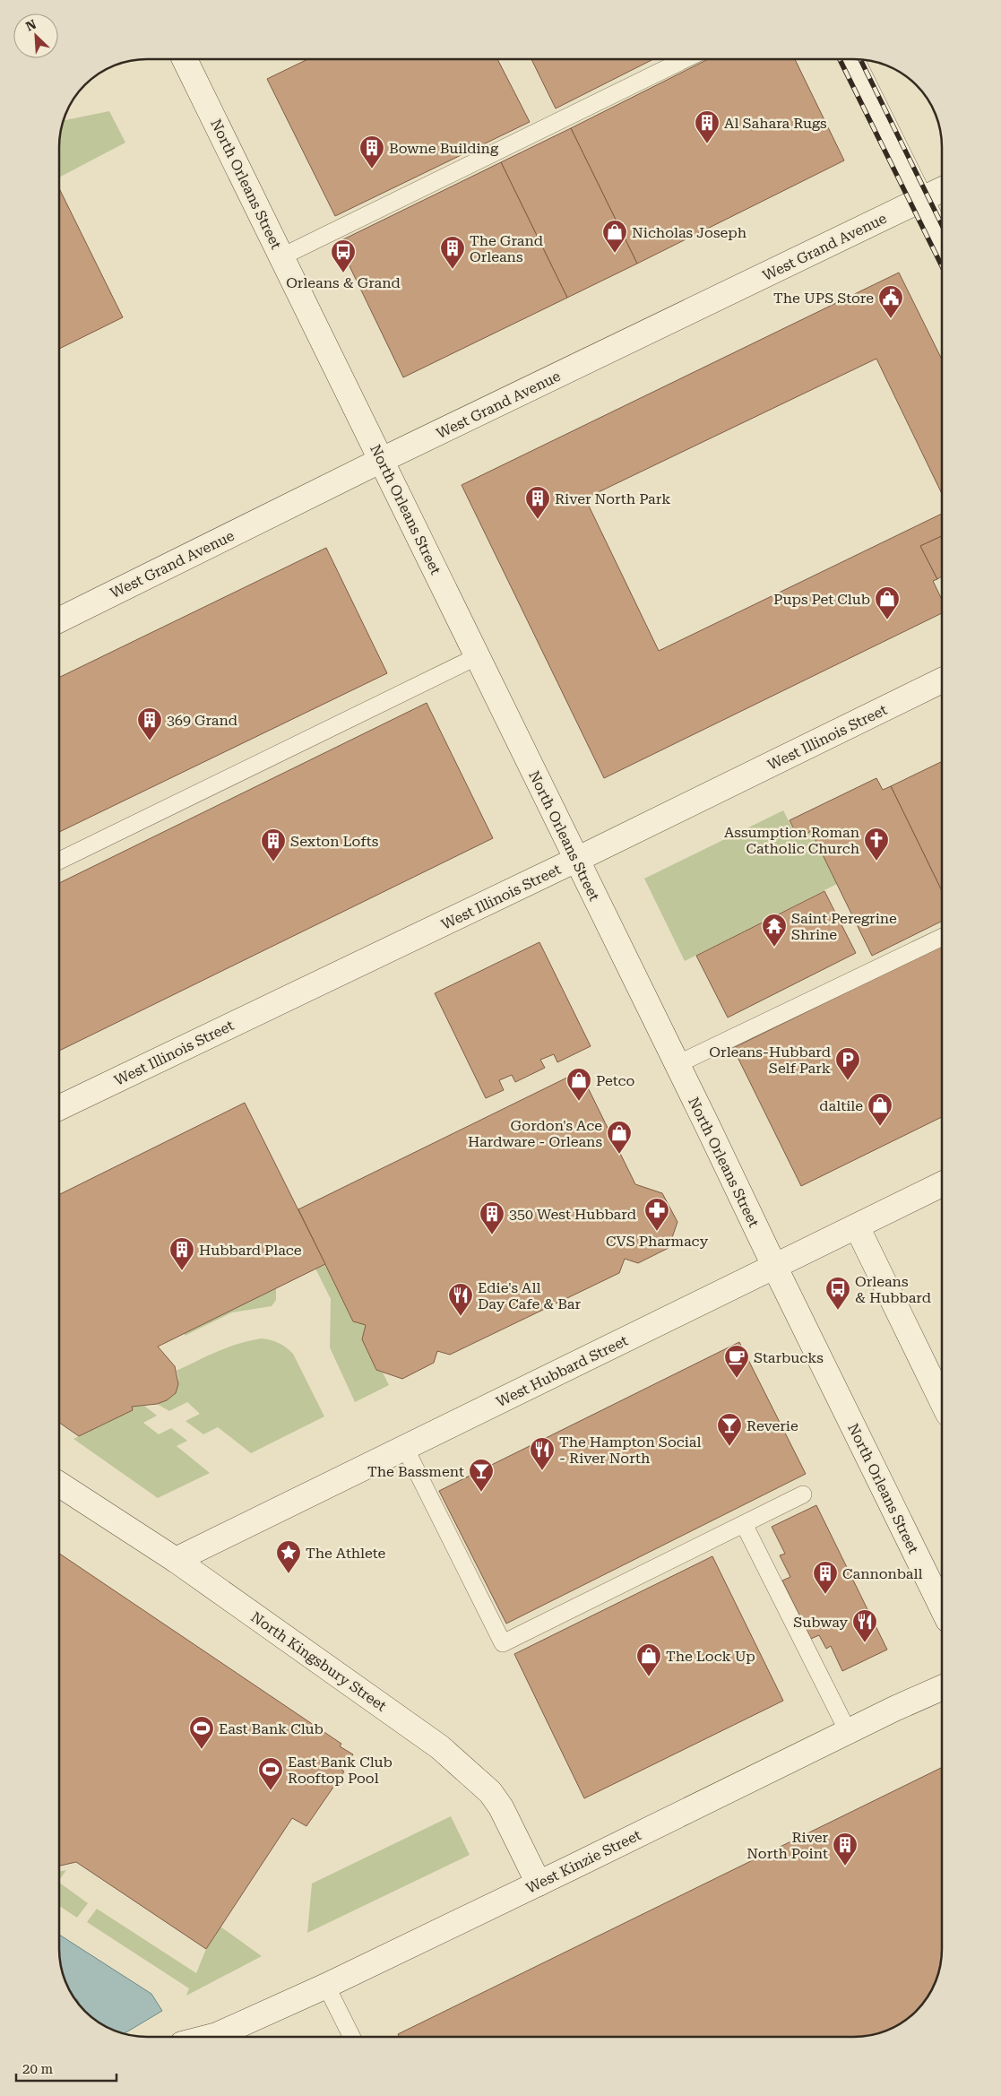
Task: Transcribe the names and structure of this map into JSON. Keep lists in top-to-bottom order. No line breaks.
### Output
{"streets":{"main road":["North Orleans Street","West Grand Avenue","West Illinois Street","West Hubbard Street","North Kingsbury Street","West Kinzie Street"]},"crossings":[["North Orleans Street","West Grand Avenue"],["North Orleans Street","West Illinois Street"],["North Orleans Street","West Hubbard Street"],["West Hubbard Street","North Kingsbury Street"],["North Kingsbury Street","West Kinzie Street"]],"places":{"building":["Al Sahara Rugs","Bowne Building","The Grand Orleans","River North Park","369 Grand","Sexton Lofts","350 West Hubbard","Hubbard Place","Cannonball","River North Point"],"shop":["Nicholas Joseph","Pups Pet Club","Petco","daltile","Gordon's Ace Hardware - Orleans","The Lock Up"],"bus stop":["Orleans & Grand","Orleans & Hubbard"],"public building":["The UPS Store"],"church":["Assumption Roman Catholic Church"],"temple":["Saint Peregrine Shrine"],"parking":["Orleans-Hubbard Self Park"],"pharmacy":["CVS Pharmacy"],"restaurant":["Edie's All Day Cafe & Bar","The Hampton Social - River North","Subway"],"cafe":["Starbucks"],"bar":["Reverie","The Bassment"],"place":["The Athlete"],"sports":["East Bank Club","East Bank Club Rooftop Pool"]},"scale_bar":"20 m","north":"top left"}
